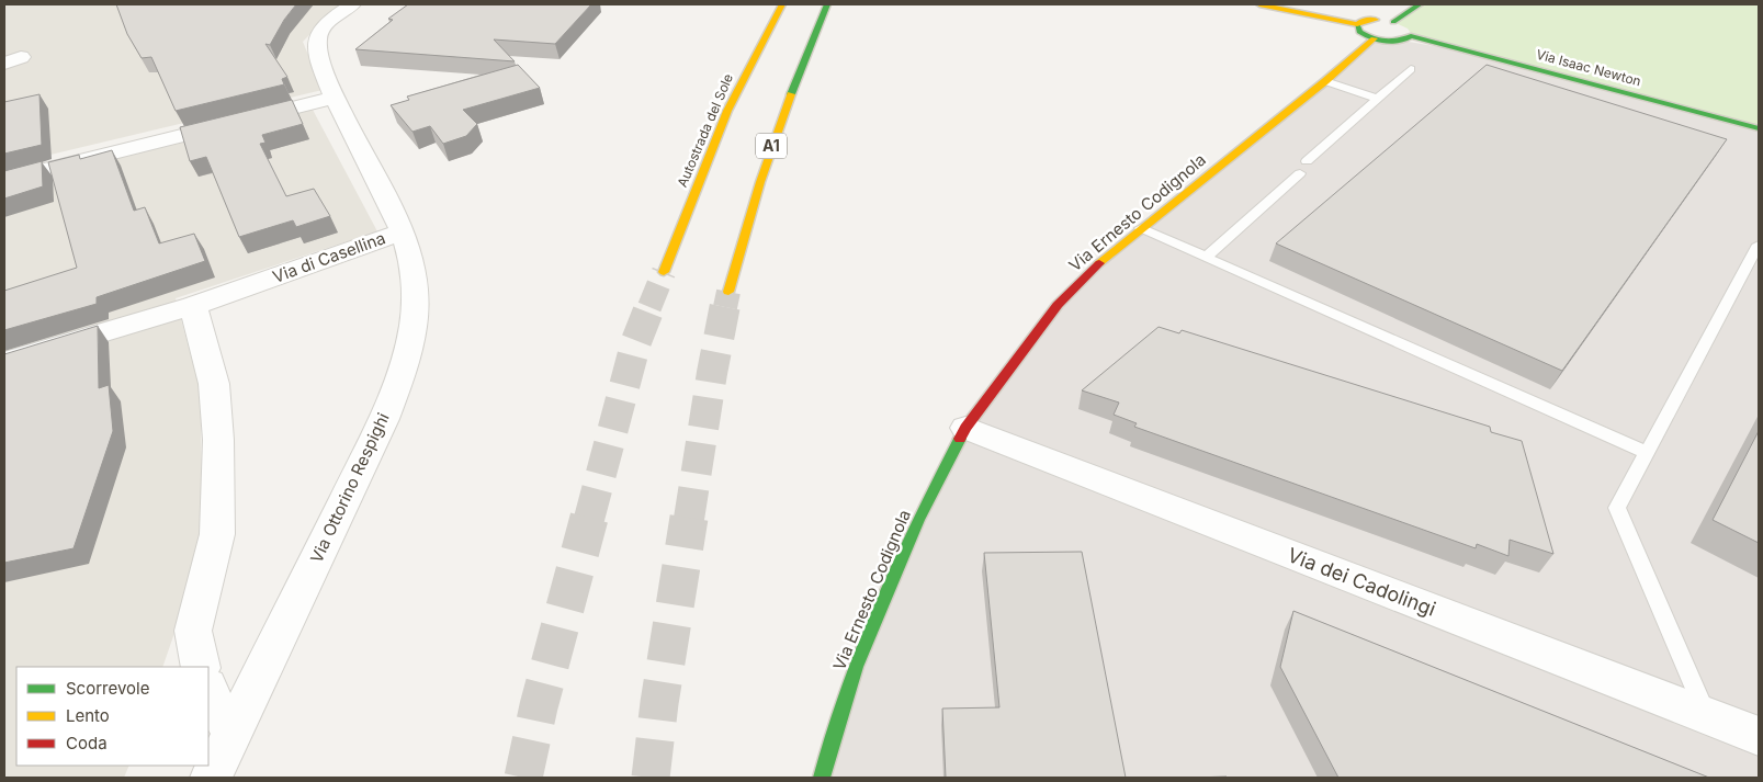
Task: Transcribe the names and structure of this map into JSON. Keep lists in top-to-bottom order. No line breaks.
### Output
{"streets":{"main road":["Via Isaac Newton","Autostrada del Sole","A1","Via Ernesto Codignola"],"street":["Via di Casellina","Via Ottorino Respighi","Via dei Cadolingi"]},"crossings":[["Via Isaac Newton","Via Ernesto Codignola"],["Via Ernesto Codignola","Via dei Cadolingi"],["Via di Casellina","Via Ottorino Respighi"]],"legend":["Scorrevole","Lento","Coda"]}
